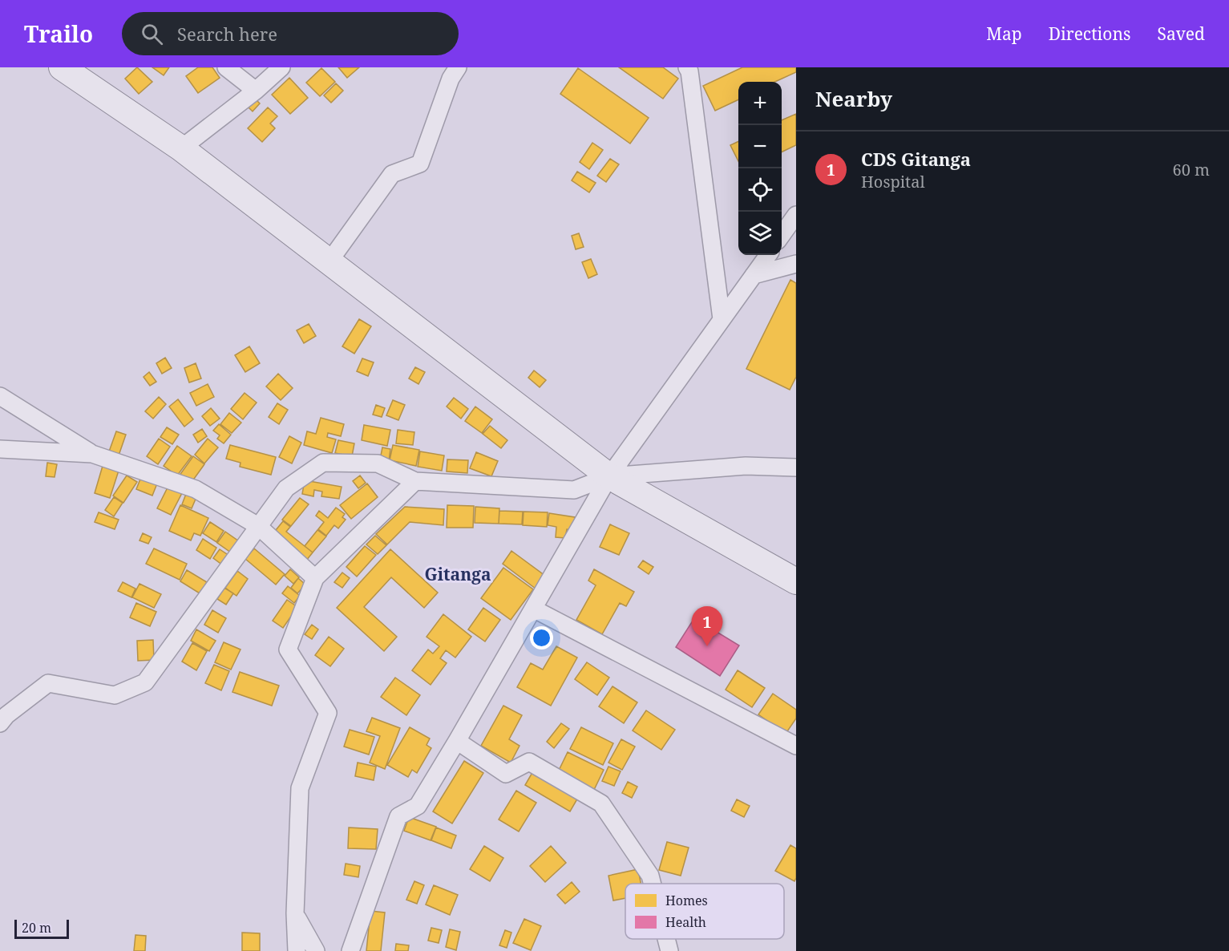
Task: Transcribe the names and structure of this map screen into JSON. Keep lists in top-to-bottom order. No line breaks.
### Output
{"districts":["Gitanga"],"legend":["Homes","Health"],"scale_bar":"20 m","page":{"header":"Trailo","search":"Search here","nav":["Map","Directions","Saved"],"heading":"Nearby","map_buttons":["+","−"],"list":[{"mark":"1","name":"CDS Gitanga","note":"Hospital","value":"60 m"}],"pins":"1","scale":"20 m"}}
